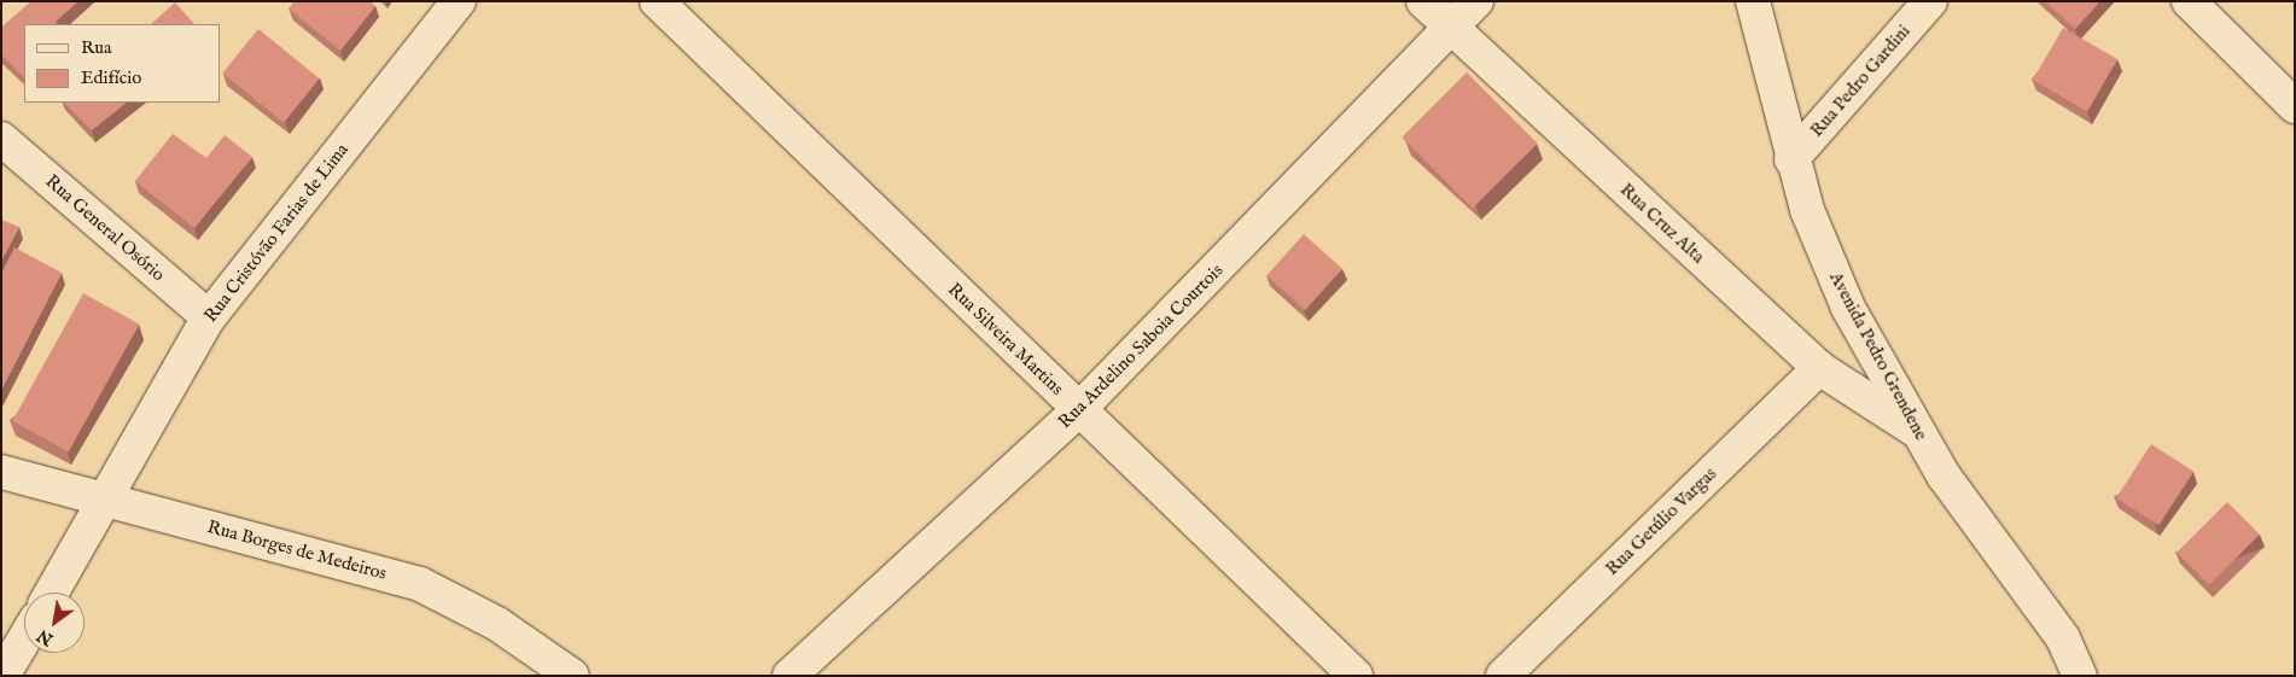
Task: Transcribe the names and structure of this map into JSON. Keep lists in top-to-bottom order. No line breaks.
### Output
{"streets":{"street":["Rua Pedro Gardini","Rua Cruz Alta","Rua General Osório","Rua Cristóvão Farias de Lima","Rua Silveira Martins","Rua Ardelino Saboia Courtois","Avenida Pedro Grendene","Rua Getúlio Vargas","Rua Borges de Medeiros"]},"crossings":[["Rua Pedro Gardini","Avenida Pedro Grendene"],["Rua Cruz Alta","Rua Ardelino Saboia Courtois"],["Rua Cruz Alta","Avenida Pedro Grendene"],["Rua Cruz Alta","Rua Getúlio Vargas"],["Rua General Osório","Rua Cristóvão Farias de Lima"],["Rua Cristóvão Farias de Lima","Rua Borges de Medeiros"],["Rua Silveira Martins","Rua Ardelino Saboia Courtois"]],"legend":["Rua","Edifício"],"north":"bottom left"}
